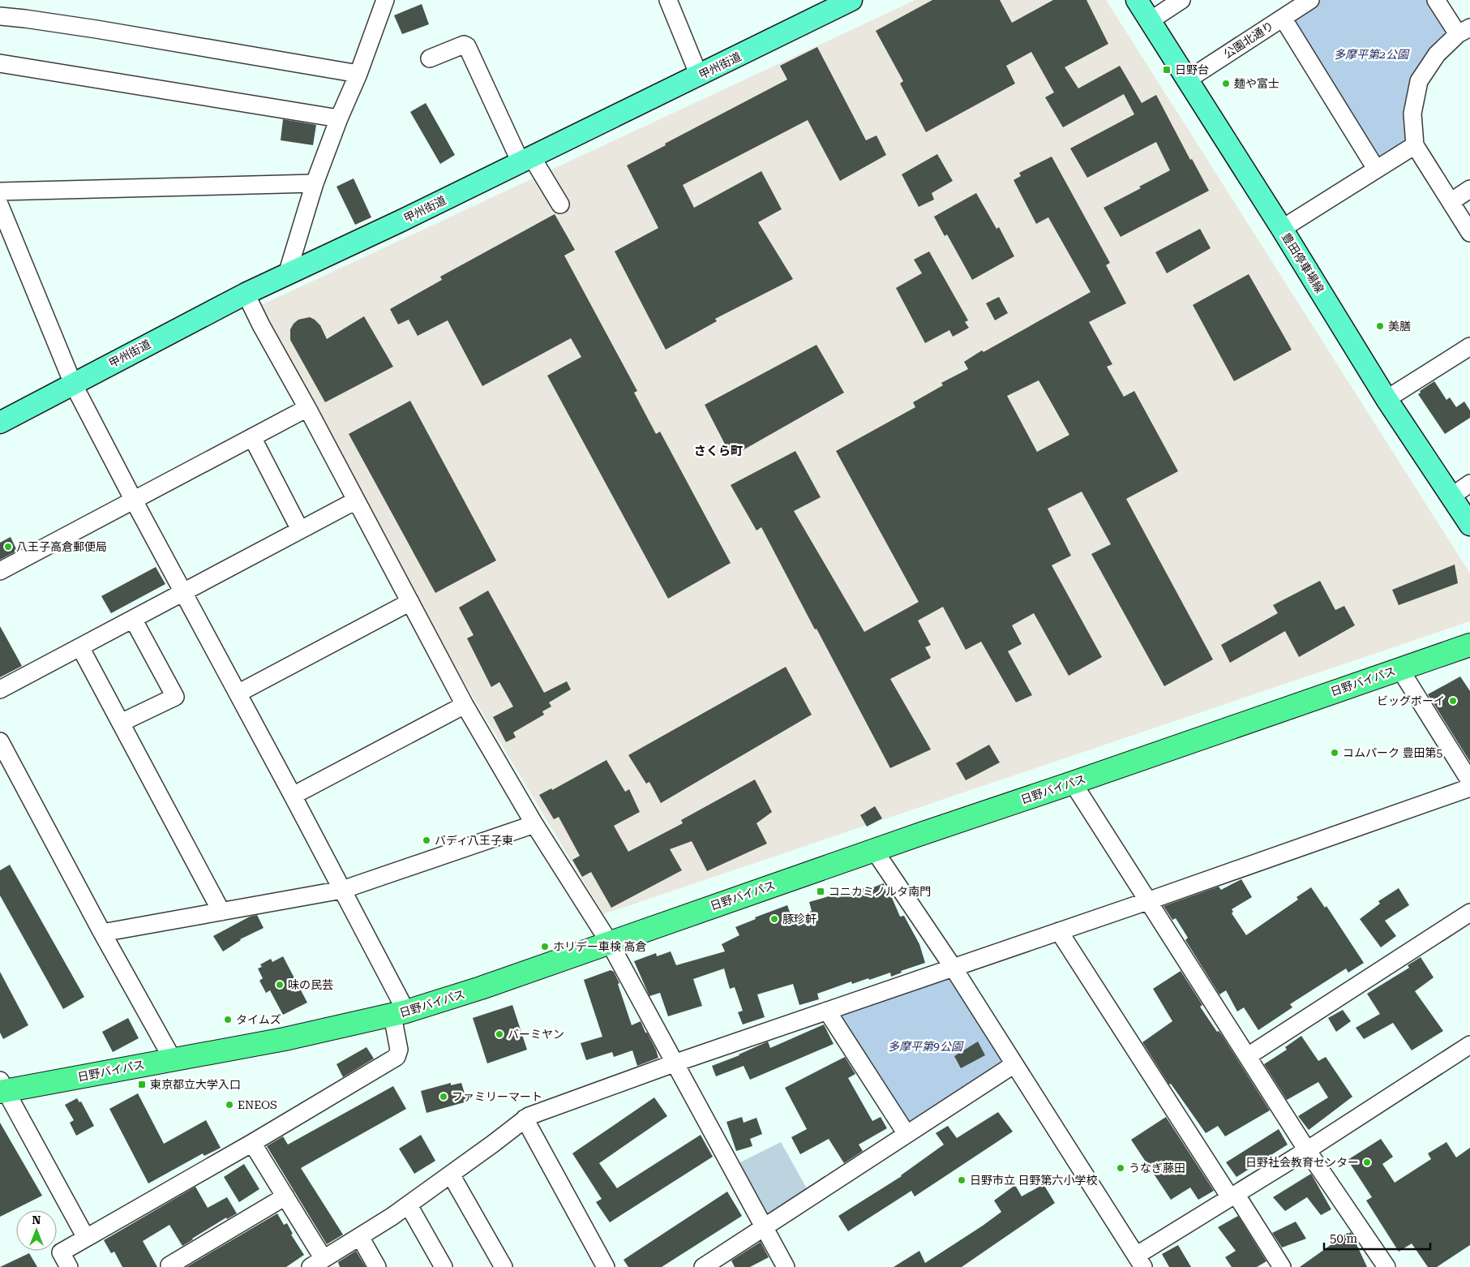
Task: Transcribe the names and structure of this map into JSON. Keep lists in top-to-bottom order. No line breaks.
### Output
{"streets":{"highway":["日野バイパス"],"main road":["甲州街道","豊田停車場線"],"street":["公園北通り"]},"crossings":[["公園北通り","豊田停車場線"]],"districts":["さくら町"],"parks":["多摩平第2公園","多摩平第9公園"],"places":{"transit":["日野台","コニカミノルタ南門","東京都立大学入口"],"other":["麺や富士","美膳","八王子高倉郵便局","ビッグボーイ","コムパーク 豊田第5","バディ八王子東","豚珍軒","ホリデー車検 高倉","味の民芸","タイムズ","バーミヤン","ファミリーマート","ENEOS","日野社会教育センター","うなぎ藤田","日野市立 日野第六小学校"]},"scale_bar":"50 m","north":"top"}
